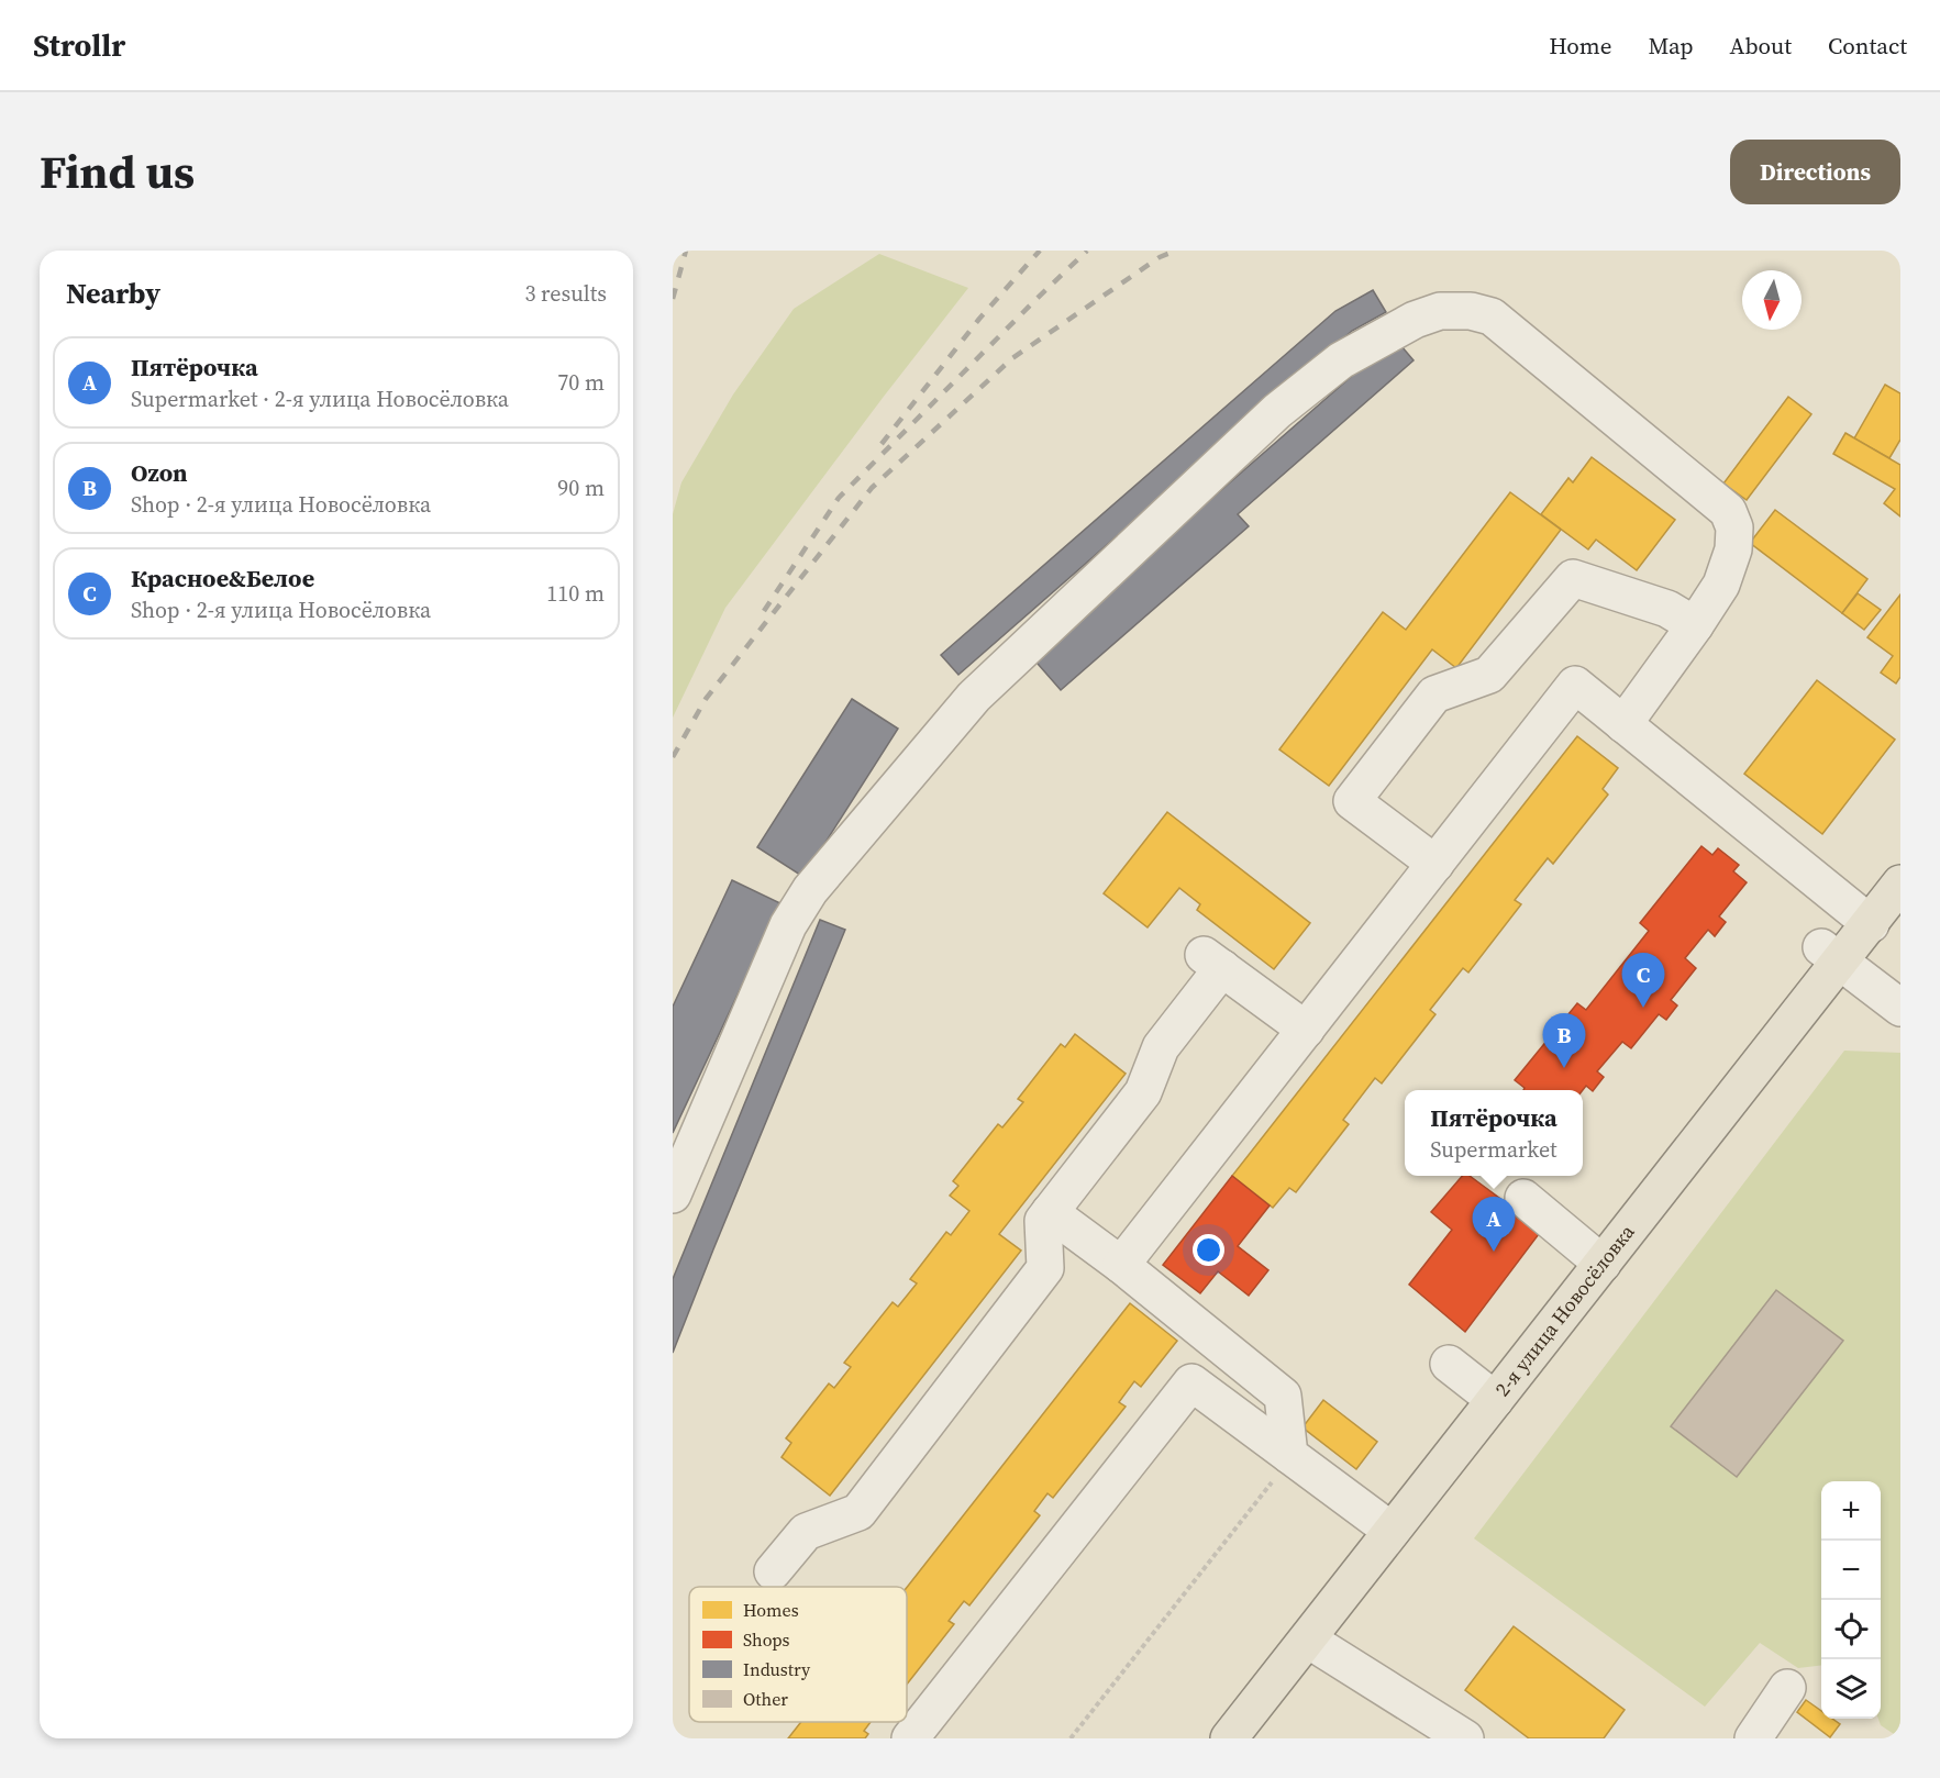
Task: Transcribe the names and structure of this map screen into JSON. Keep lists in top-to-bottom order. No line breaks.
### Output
{"streets":{"main road":["2-я улица Новосёловка"]},"legend":["Homes","Shops","Industry","Other"],"north":"bottom","page":{"header":"Strollr","nav":["Home","Map","About","Contact"],"title":"Find us","buttons":"Directions","heading":["Nearby","3 results"],"list":[{"mark":"A","name":"Пятёрочка","note":"Supermarket · 2-я улица Новосёловка","value":"70 m"},{"mark":"B","name":"Ozon","note":"Shop · 2-я улица Новосёловка","value":"90 m"},{"mark":"C","name":"Красное&Белое","note":"Shop · 2-я улица Новосёловка","value":"110 m"}],"pins":["C","B","A"],"popup":["Пятёрочка","Supermarket"],"map_buttons":["+","−"]}}
